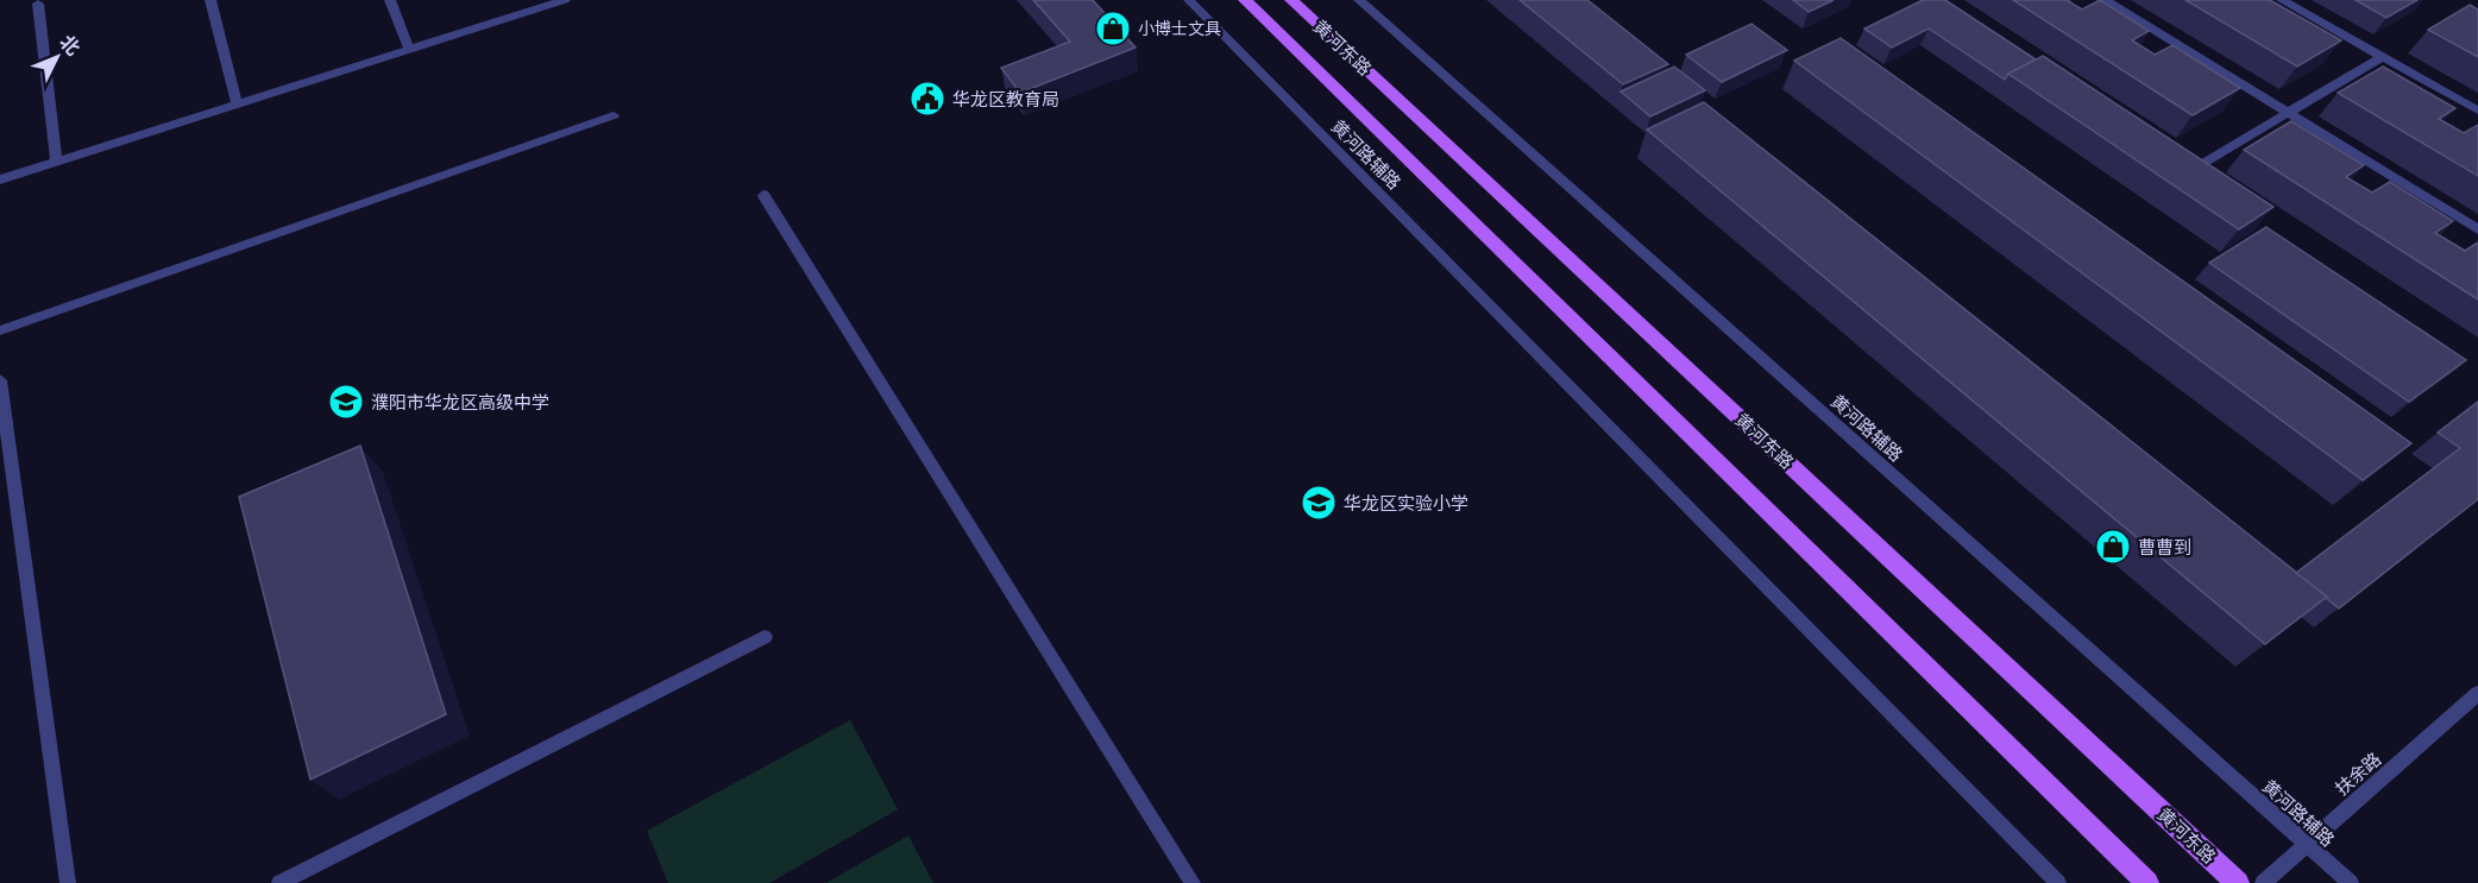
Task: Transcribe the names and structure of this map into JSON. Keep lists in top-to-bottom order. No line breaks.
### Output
{"streets":{"main road":["黄河东路"],"street":["黄河路辅路","扶余路"]},"crossings":[["黄河路辅路","扶余路"]],"places":{"shop":["小博士文具","曹曹到"],"public building":["华龙区教育局"],"school or university":["濮阳市华龙区高级中学","华龙区实验小学"]},"north":"top right"}
